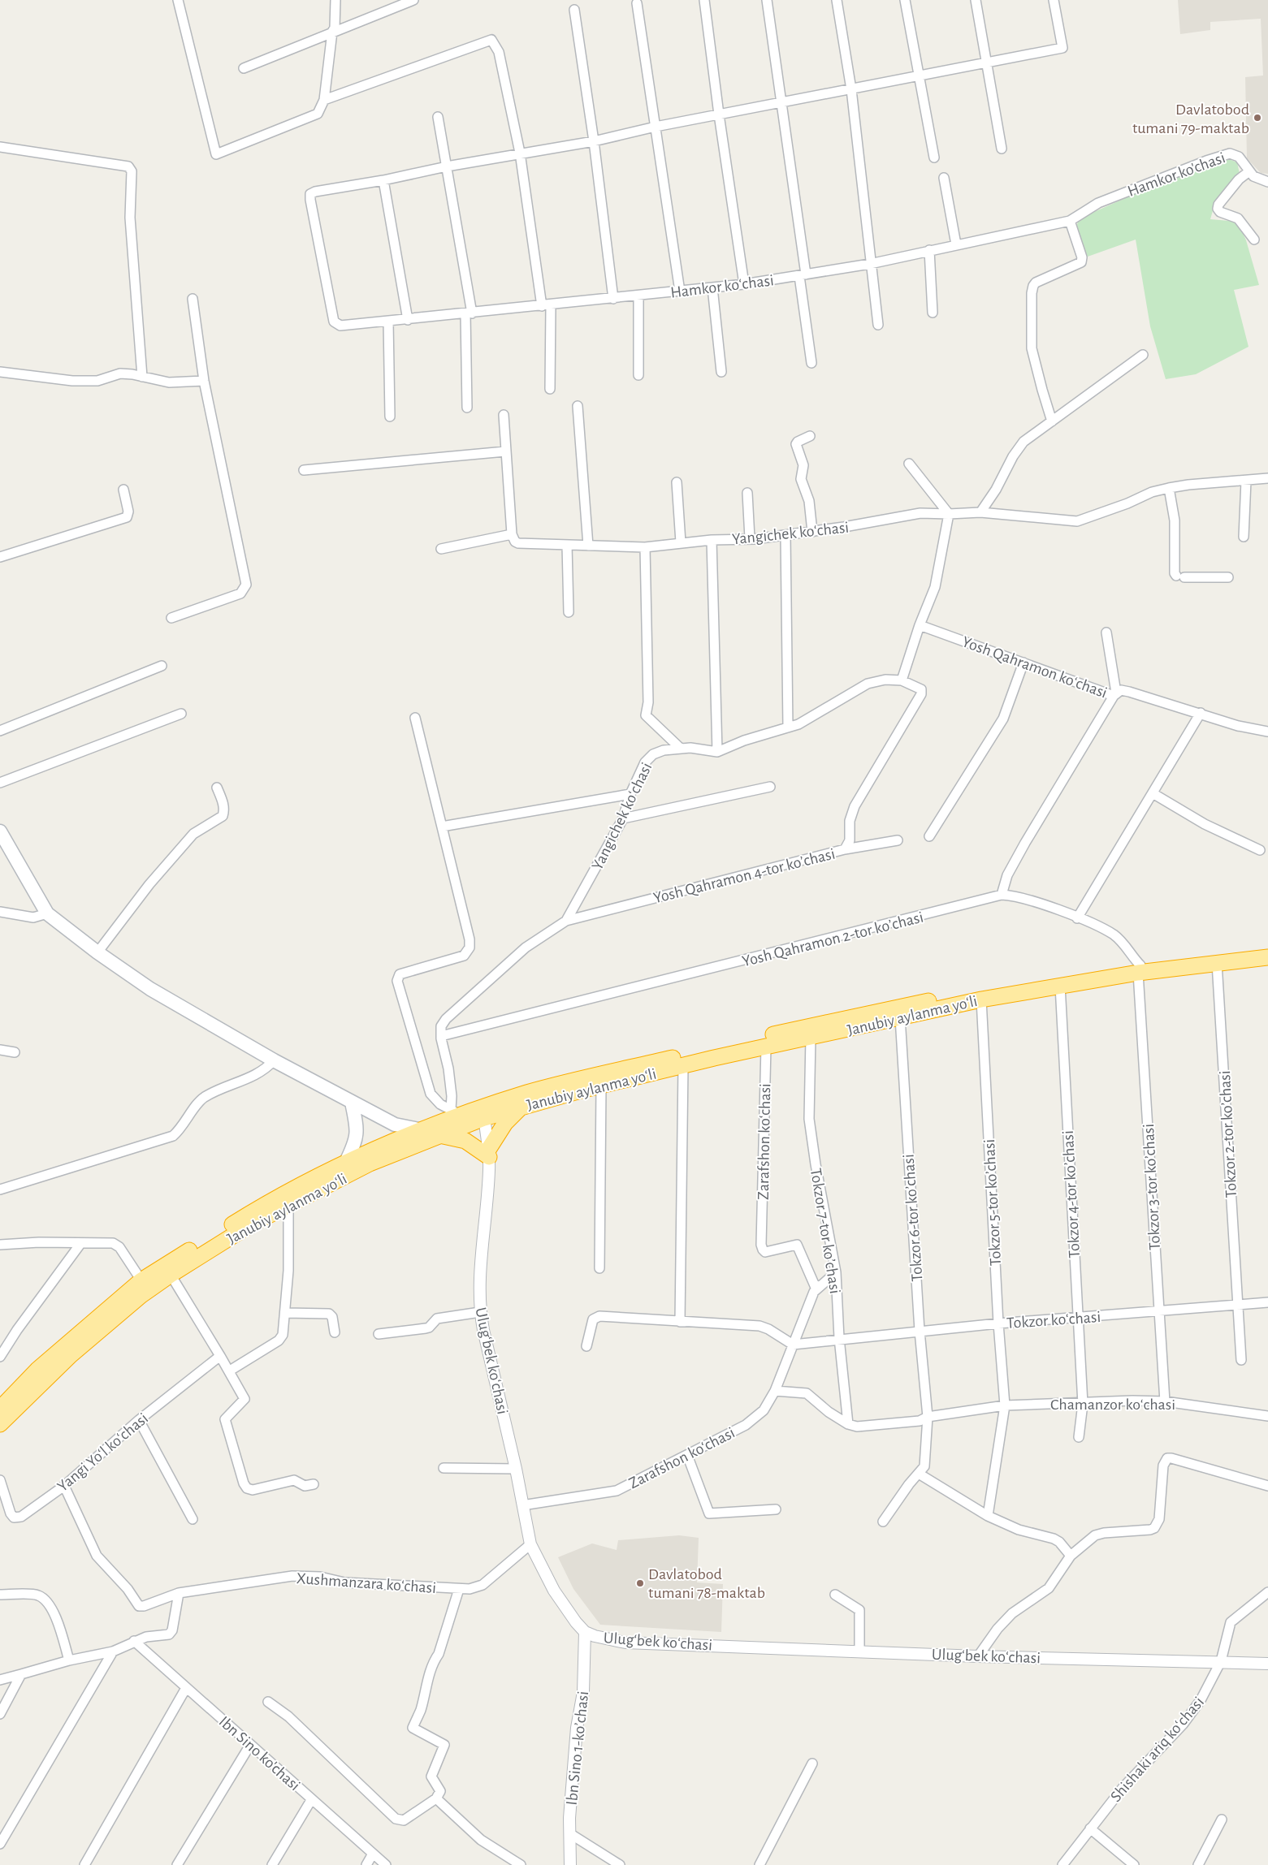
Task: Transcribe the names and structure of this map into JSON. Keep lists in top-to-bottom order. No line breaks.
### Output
{"streets":{"highway":["Janubiy aylanma yoʻli"],"street":["Hamkor ko'chasi","Hamkor koʻchasi","Yangichek koʻchasi","Yosh Qahramon koʻchasi","Yosh Qahramon 4-tor koʼchasi","Yosh Qahramon 2-tor koʼchasi","Tokzor 2-tor koʼchasi","Zarafshon koʻchasi","Tokzor 3-tor koʼchasi","Tokzor 4-tor koʼchasi","Tokzor 5-tor koʼchasi","Tokzor 6-tor koʼchasi","Tokzor 7-tor koʼchasi","Tokzor koʻchasi","Ulugʻbek koʻchasi","Chamanzor koʻchasi","Yangi Yoʻl koʻchasi","Xushmanzara koʻchasi","Ibn Sino 1-koʼchasi","Shishaki ariq koʻchasi","Ibn Sino ko'chasi"]},"crossings":[["Hamkor ko'chasi","Hamkor koʻchasi"],["Yangichek koʻchasi","Yosh Qahramon 4-tor koʼchasi"],["Janubiy aylanma yoʻli","Tokzor 2-tor koʼchasi"],["Janubiy aylanma yoʻli","Zarafshon koʻchasi"],["Janubiy aylanma yoʻli","Tokzor 3-tor koʼchasi"],["Janubiy aylanma yoʻli","Tokzor 4-tor koʼchasi"],["Janubiy aylanma yoʻli","Tokzor 5-tor koʼchasi"],["Janubiy aylanma yoʻli","Tokzor 6-tor koʼchasi"],["Janubiy aylanma yoʻli","Tokzor 7-tor koʼchasi"],["Janubiy aylanma yoʻli","Ulugʻbek koʻchasi"],["Tokzor 2-tor koʼchasi","Tokzor koʻchasi"],["Zarafshon koʻchasi","Ulugʻbek koʻchasi"],["Zarafshon koʻchasi","Chamanzor koʻchasi"],["Tokzor 3-tor koʼchasi","Tokzor koʻchasi"],["Tokzor 3-tor koʼchasi","Chamanzor koʻchasi"],["Tokzor 4-tor koʼchasi","Tokzor koʻchasi"],["Tokzor 4-tor koʼchasi","Chamanzor koʻchasi"],["Tokzor 5-tor koʼchasi","Tokzor koʻchasi"],["Tokzor 5-tor koʼchasi","Chamanzor koʻchasi"],["Tokzor 6-tor koʼchasi","Tokzor koʻchasi"],["Tokzor 6-tor koʼchasi","Chamanzor koʻchasi"],["Tokzor 7-tor koʼchasi","Tokzor koʻchasi"],["Tokzor 7-tor koʼchasi","Chamanzor koʻchasi"],["Ulugʻbek koʻchasi","Xushmanzara koʻchasi"],["Ulugʻbek koʻchasi","Ibn Sino 1-koʼchasi"],["Ulugʻbek koʻchasi","Shishaki ariq koʻchasi"],["Yangi Yoʻl koʻchasi","Xushmanzara koʻchasi"]],"places":["Davlatobod tumani 79-maktab","Davlatobod tumani 78-maktab"]}
